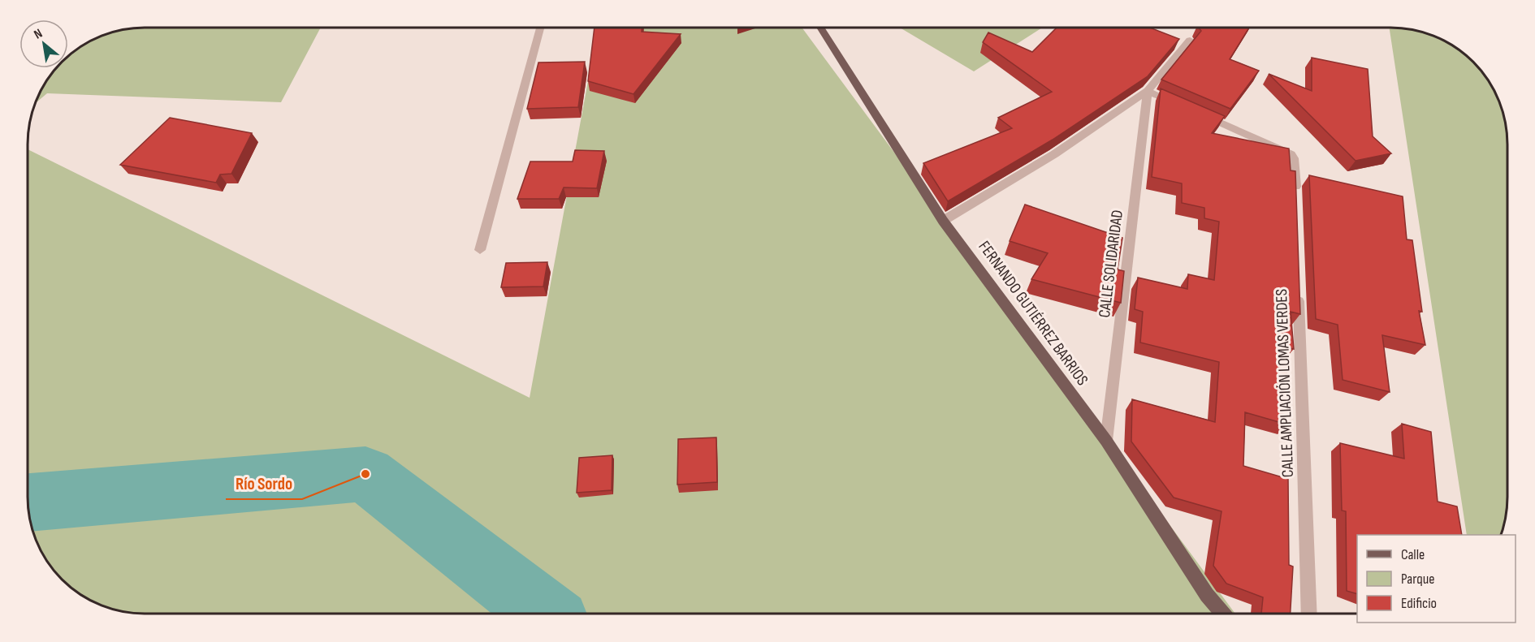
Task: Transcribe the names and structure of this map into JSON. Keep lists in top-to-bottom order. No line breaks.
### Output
{"streets":{"main road":["FERNANDO GUTIÉRREZ BARRIOS"],"street":["CALLE SOLIDARIDAD","CALLE AMPLIACIÓN LOMAS VERDES"]},"crossings":[["CALLE SOLIDARIDAD","FERNANDO GUTIÉRREZ BARRIOS"]],"places":["Río Sordo"],"legend":["Calle","Parque","Edificio"],"north":"top left"}
